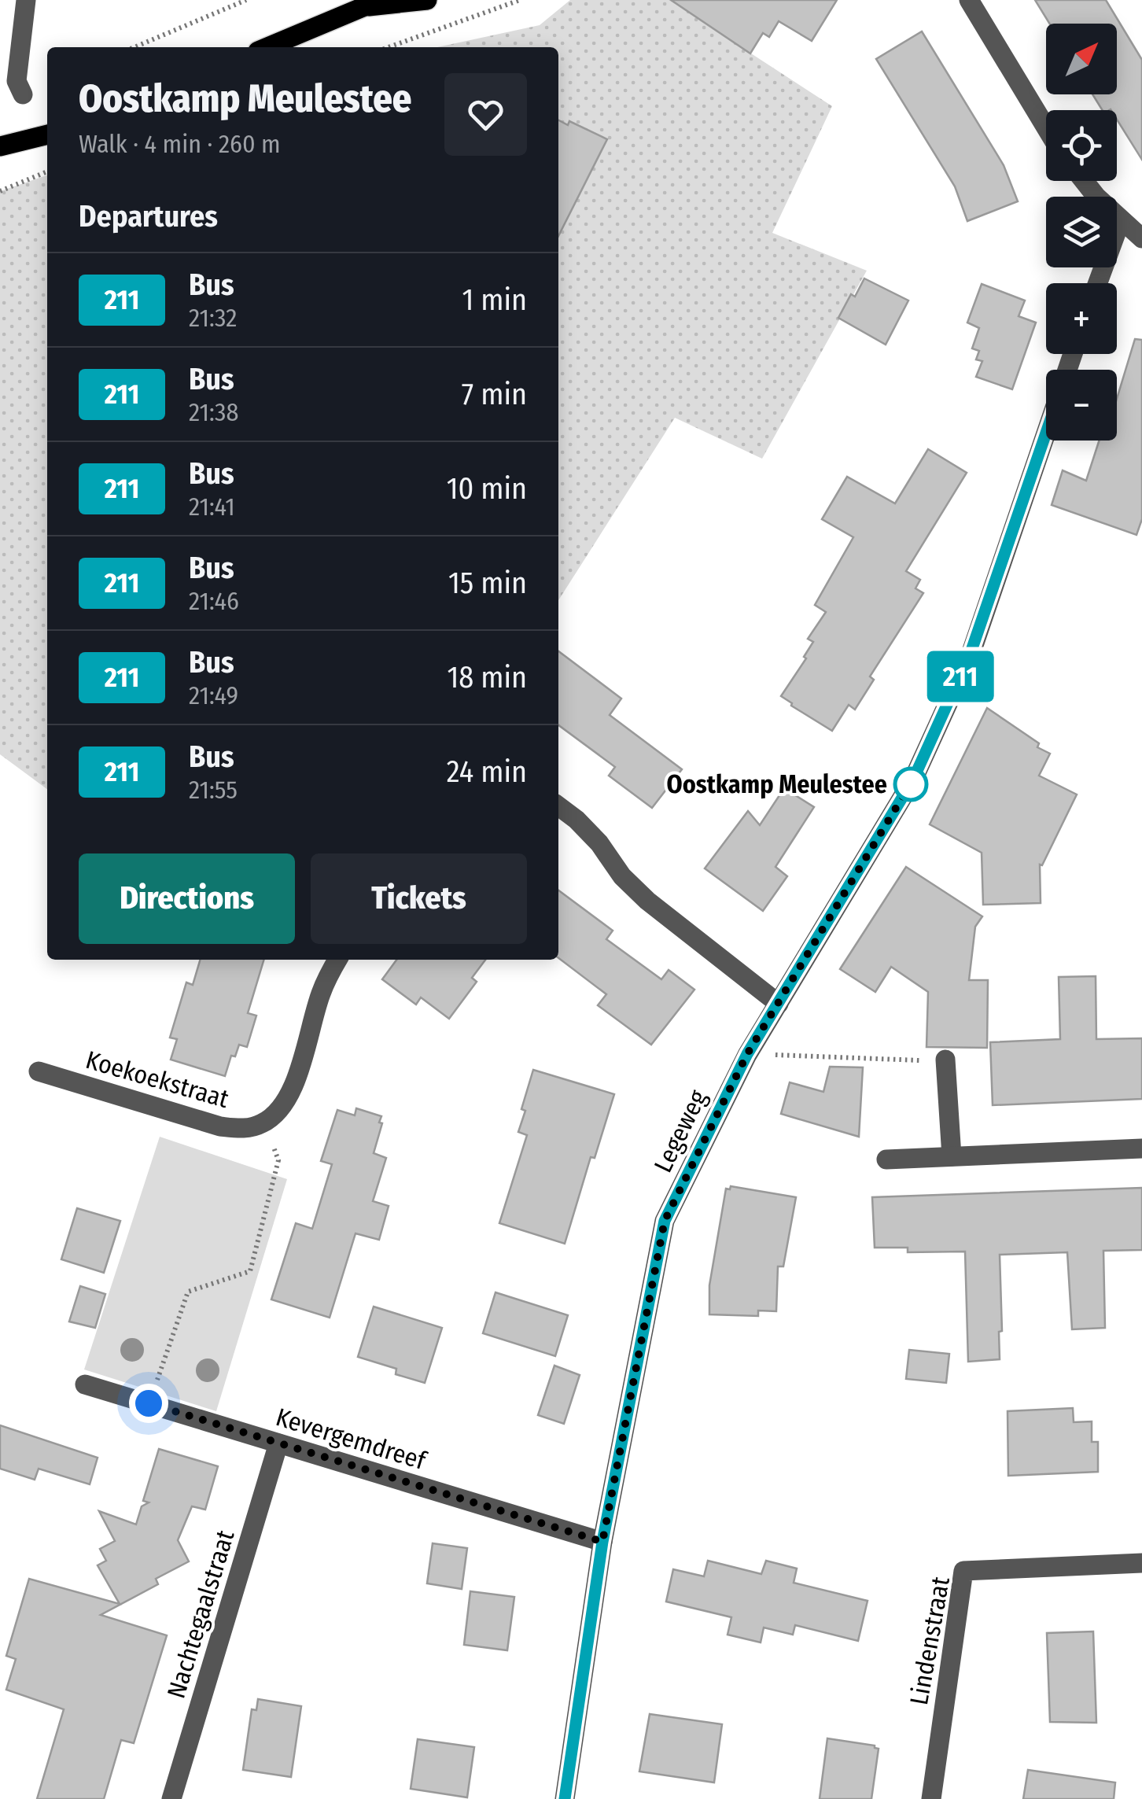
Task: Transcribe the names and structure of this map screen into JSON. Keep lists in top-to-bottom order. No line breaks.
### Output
{"streets":{"street":["Koekoekstraat","Legeweg","Kevergemdreef","Nachtegaalstraat","Lindenstraat"]},"crossings":[["Legeweg","Kevergemdreef"],["Kevergemdreef","Nachtegaalstraat"]],"places":["Oostkamp Meulestee"],"lines":["bus line 211"],"north":"top right","page":{"on_map":"211","map_buttons":["+","−"],"heading":[["Oostkamp Meulestee","Walk · 4 min · 260 m"],"Departures"],"list":[{"mark":"211","name":"Bus","note":"21:32","value":"1 min"},{"mark":"211","name":"Bus","note":"21:38","value":"7 min"},{"mark":"211","name":"Bus","note":"21:41","value":"10 min"},{"mark":"211","name":"Bus","note":"21:46","value":"15 min"},{"mark":"211","name":"Bus","note":"21:49","value":"18 min"},{"mark":"211","name":"Bus","note":"21:55","value":"24 min"}],"buttons":["Directions","Tickets"]}}
